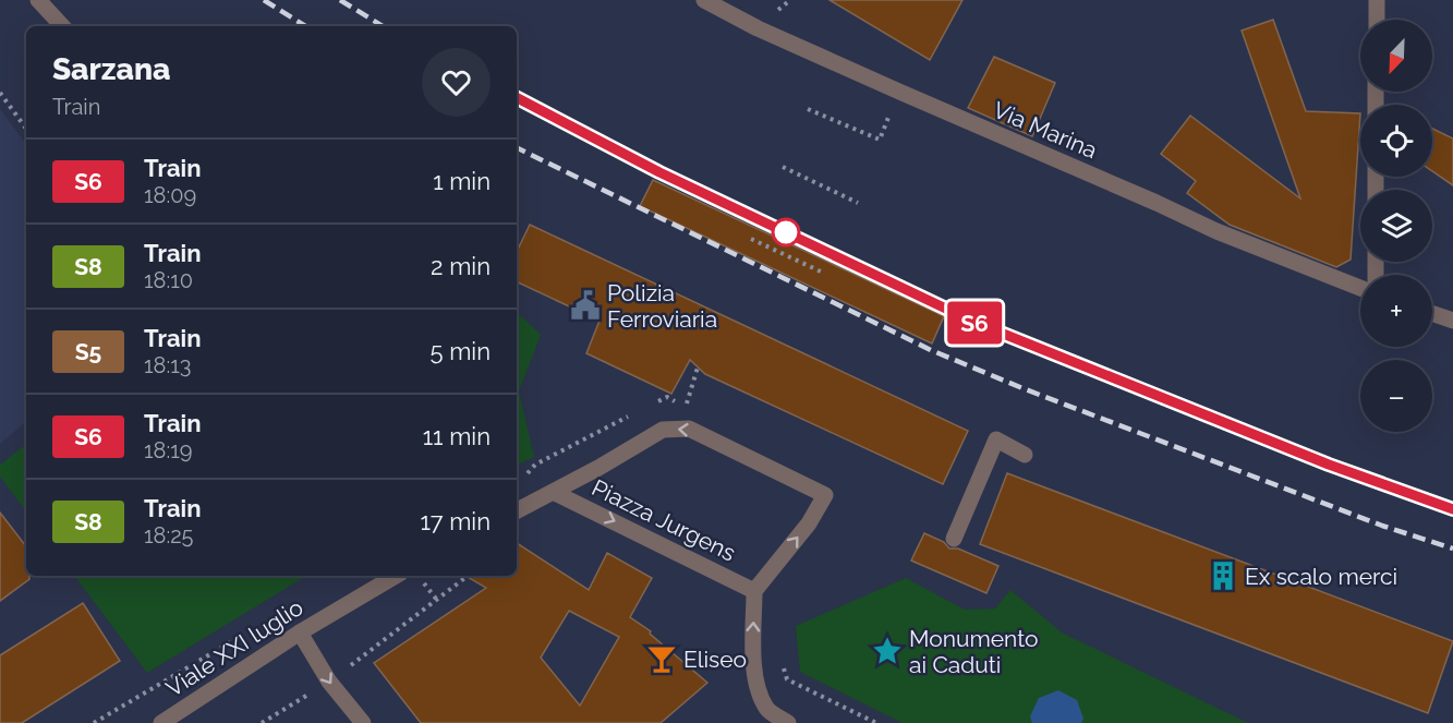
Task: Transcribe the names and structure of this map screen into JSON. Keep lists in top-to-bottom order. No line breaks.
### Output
{"streets":{"street":["Via Marina","Piazza Jurgens","Viale XXI luglio"]},"one_way":["Piazza Jurgens"],"places":{"public building":["Polizia Ferroviaria"],"building":["Ex scalo merci"],"place":["Monumento ai Caduti"],"bar":["Eliseo"]},"north":"bottom left","page":{"on_map":"S6","map_buttons":["+","−"],"heading":["Sarzana","Train"],"list":[{"mark":"S6","name":"Train","note":"18:09","value":"1 min"},{"mark":"S8","name":"Train","note":"18:10","value":"2 min"},{"mark":"S5","name":"Train","note":"18:13","value":"5 min"},{"mark":"S6","name":"Train","note":"18:19","value":"11 min"},{"mark":"S8","name":"Train","note":"18:25","value":"17 min"}]}}
